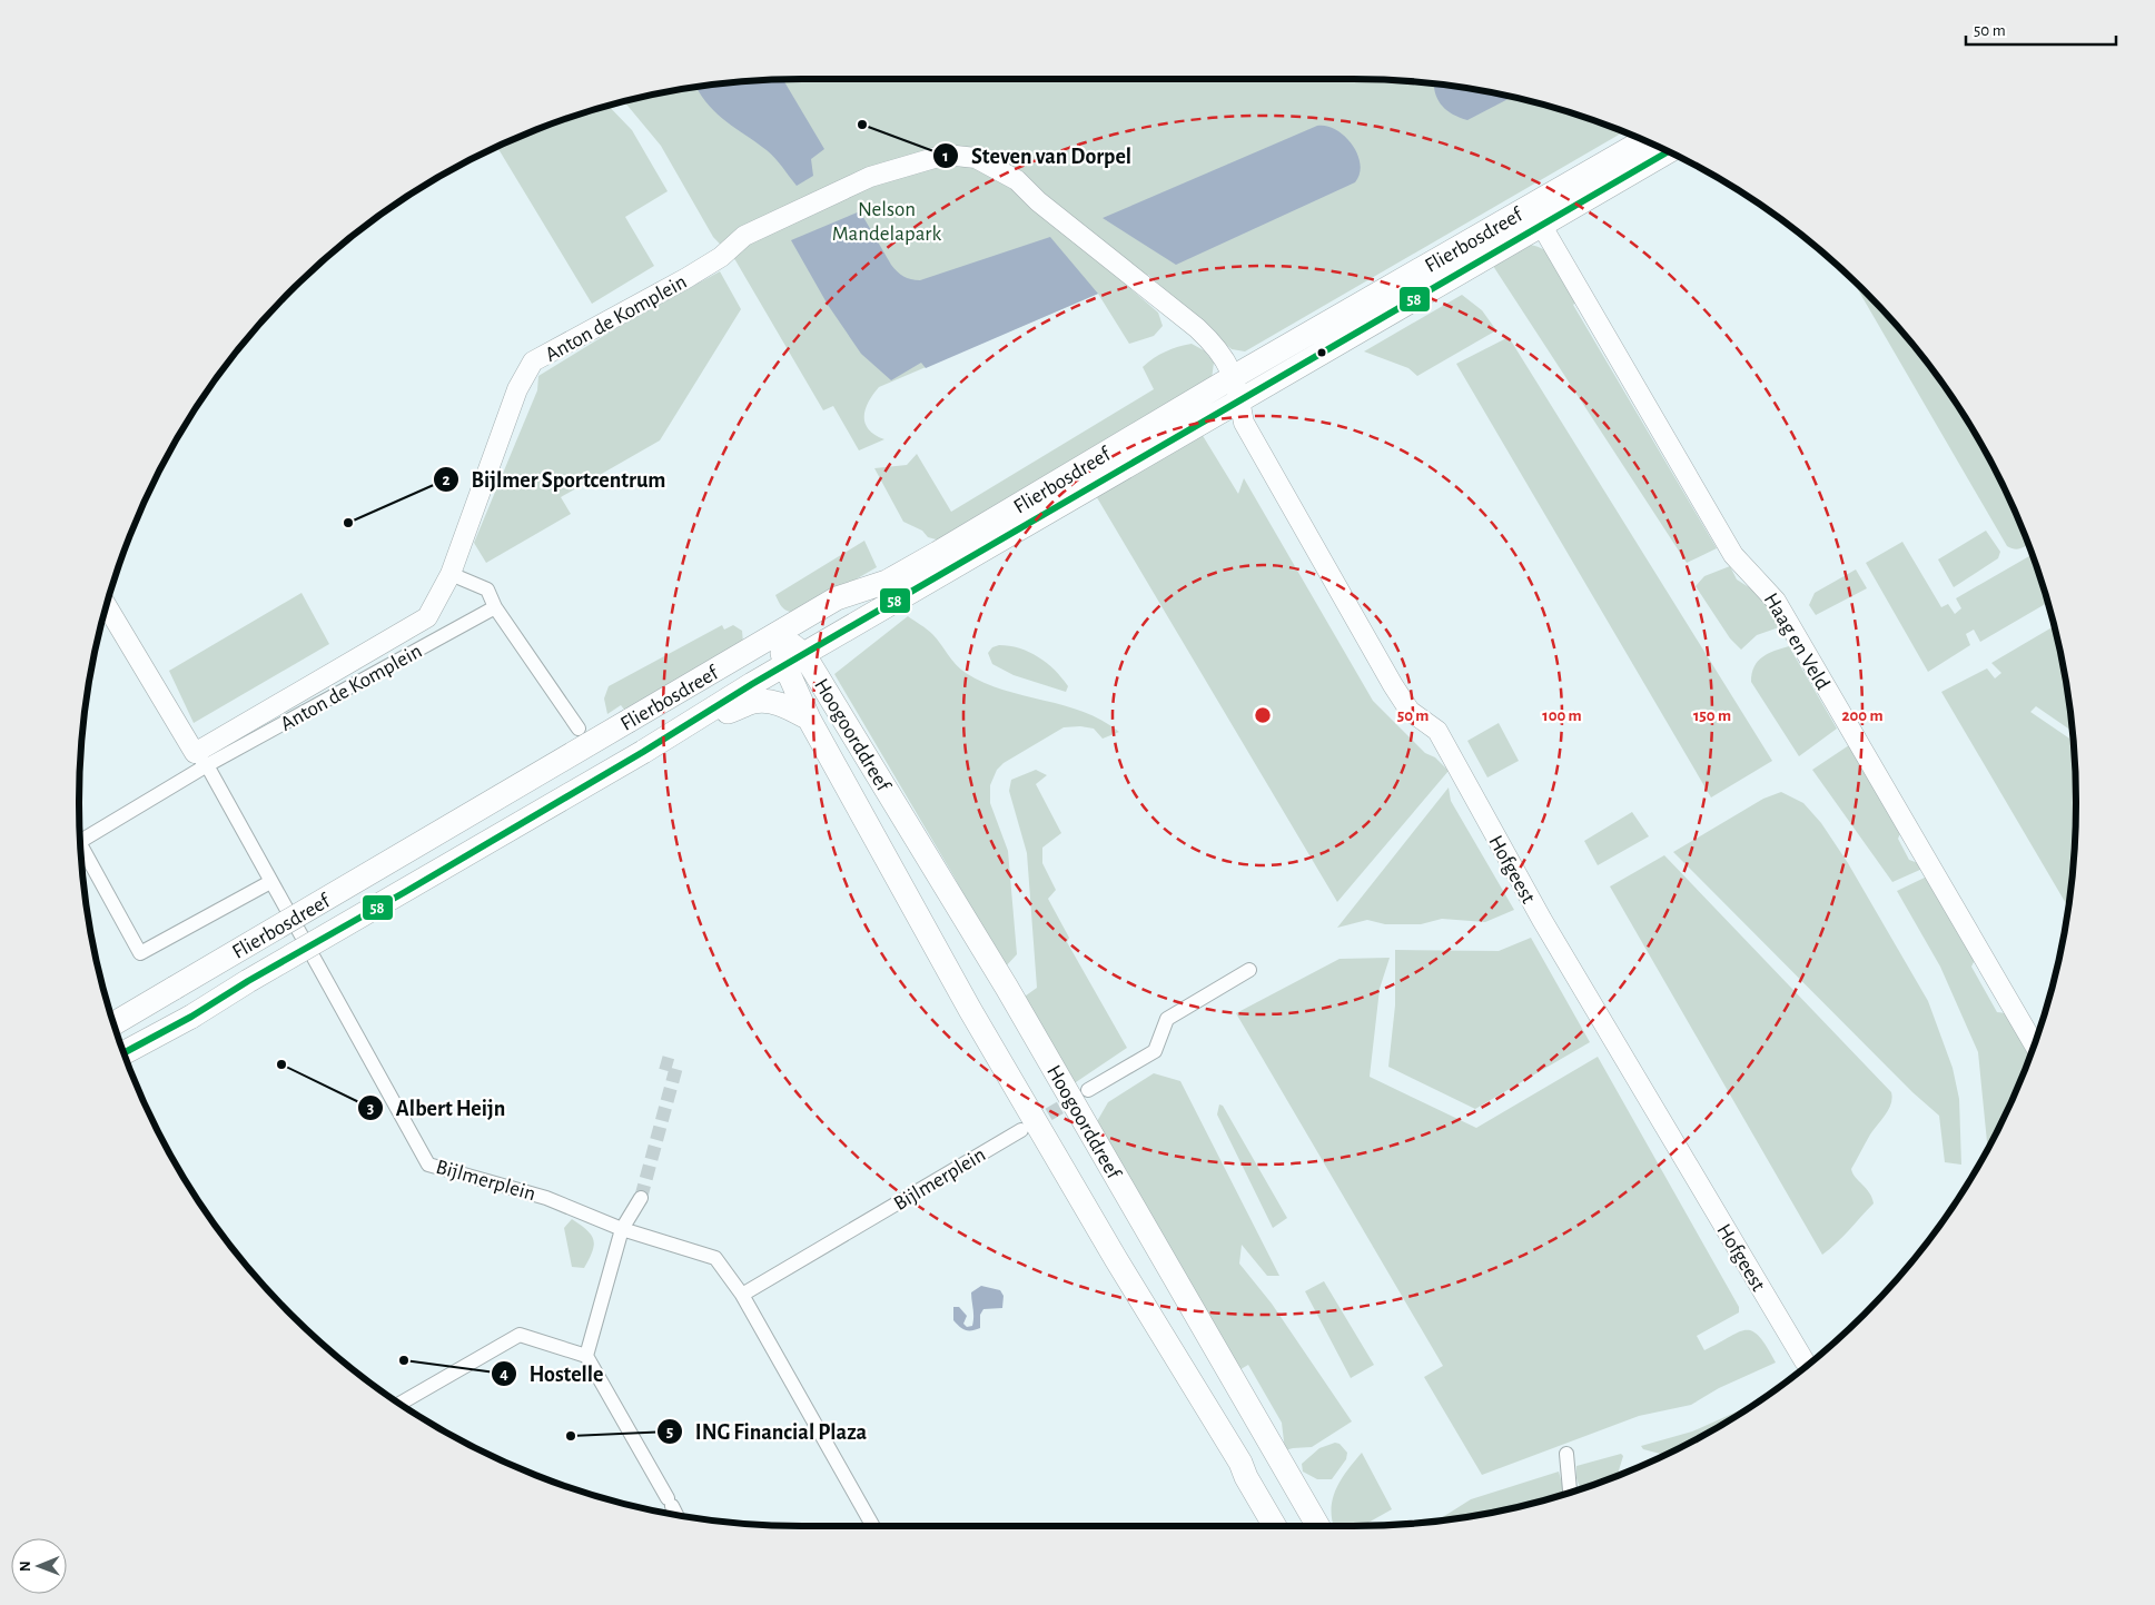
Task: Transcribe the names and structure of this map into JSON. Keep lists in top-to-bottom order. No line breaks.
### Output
{"streets":{"street":["Flierbosdreef","Anton de Komplein","Haag en Veld","Hoogoorddreef","Hofgeest","Bijlmerplein"]},"crossings":[["Flierbosdreef","Anton de Komplein"],["Flierbosdreef","Haag en Veld"],["Flierbosdreef","Hoogoorddreef"],["Flierbosdreef","Hofgeest"],["Anton de Komplein","Hofgeest"],["Anton de Komplein","Bijlmerplein"]],"parks":["Nelson Mandelapark"],"places":["Steven van Dorpel","Bijlmer Sportcentrum","Albert Heijn","Hostelle","ING Financial Plaza"],"lines":["transit line 58"],"scale_bar":"50 m","north":"left","rings":["50 m","100 m","150 m","200 m"]}
